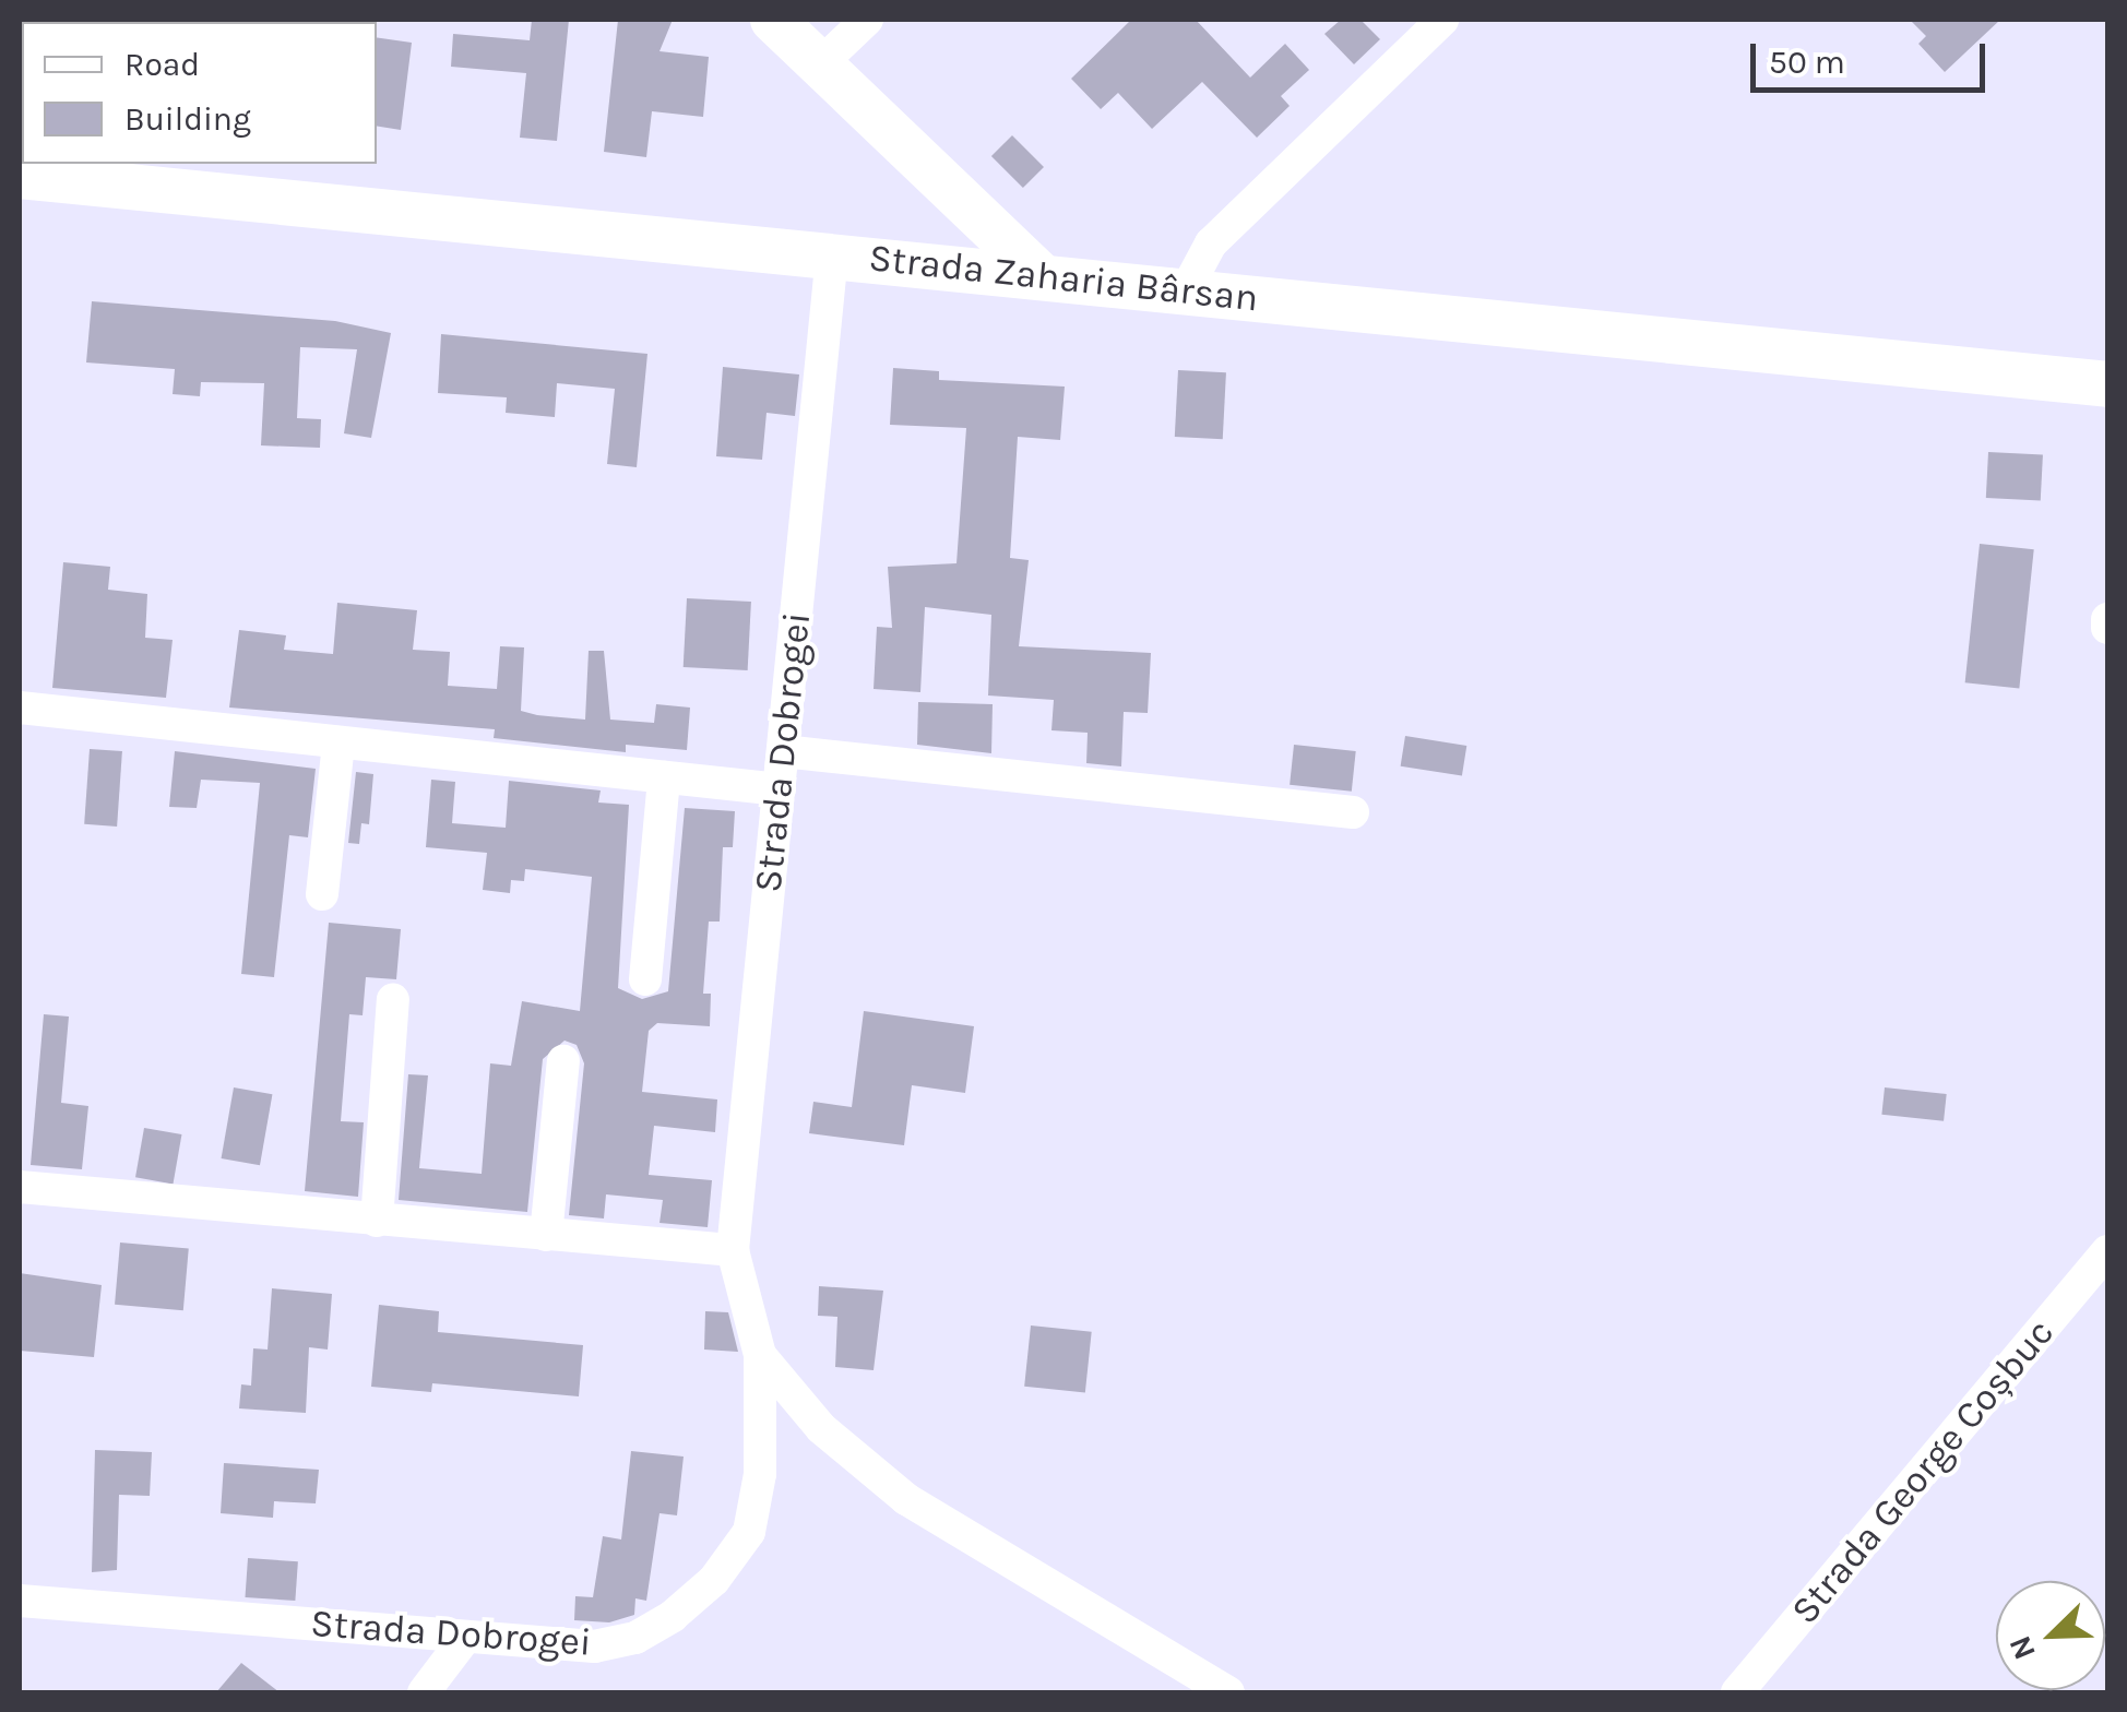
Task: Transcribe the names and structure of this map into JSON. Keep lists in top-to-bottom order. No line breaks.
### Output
{"streets":{"main road":["Strada Zaharia Bârsan"],"street":["Strada Dobrogei","Strada George Coșbuc"]},"crossings":[["Strada Zaharia Bârsan","Strada Dobrogei"]],"legend":["Road","Building"],"scale_bar":"50 m","north":"bottom left"}
